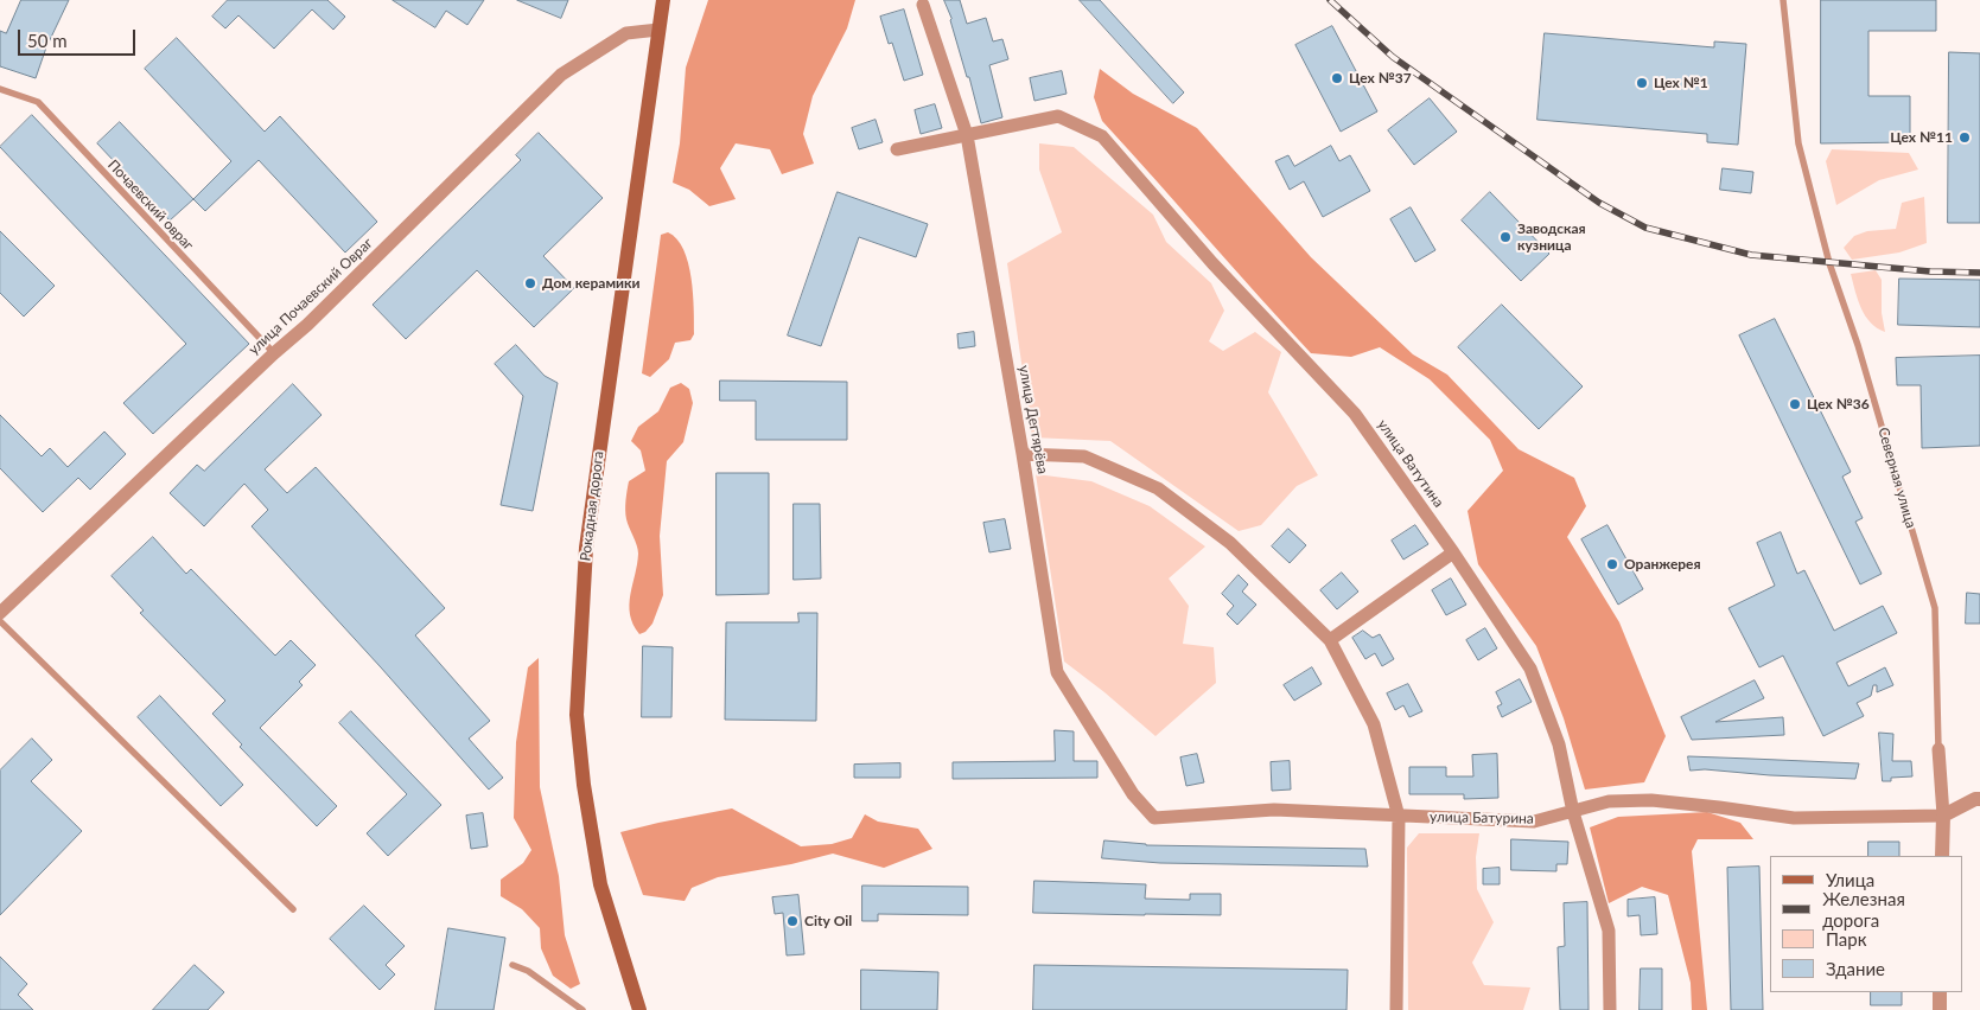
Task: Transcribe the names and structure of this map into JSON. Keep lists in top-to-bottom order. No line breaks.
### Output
{"streets":{"main road":["Рокадная дорога"],"street":["улица Почаевский Овраг","улица Дегтярёва","улица Ватутина","Северная улица","улица Батурина"],"lane":["Почаевский овраг"]},"crossings":[["Почаевский овраг","улица Почаевский Овраг"],["улица Почаевский Овраг","Рокадная дорога"],["улица Дегтярёва","улица Ватутина"],["улица Дегтярёва","улица Батурина"],["улица Ватутина","улица Батурина"],["Северная улица","улица Батурина"]],"places":["Цех №37","Цех №1","Цех №11","Заводская кузница","Дом керамики","Цех №36","Оранжерея","City Oil"],"legend":["Улица","Железная дорога","Парк","Здание"],"scale_bar":"50 m"}
